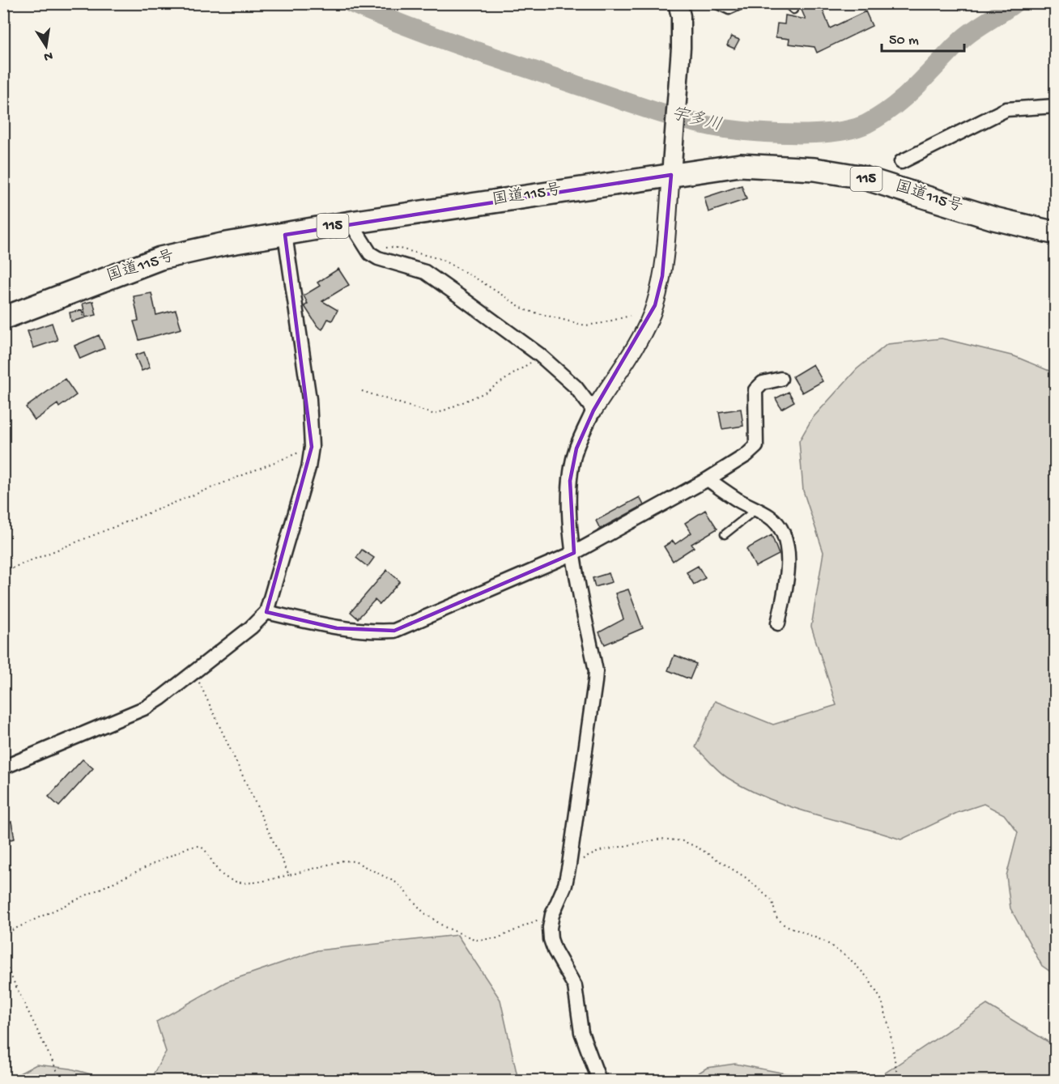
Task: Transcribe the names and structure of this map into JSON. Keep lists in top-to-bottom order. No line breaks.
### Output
{"streets":{"highway":["115","国道115号"]},"water":["宇多川"],"scale_bar":"50 m","north":"bottom"}
